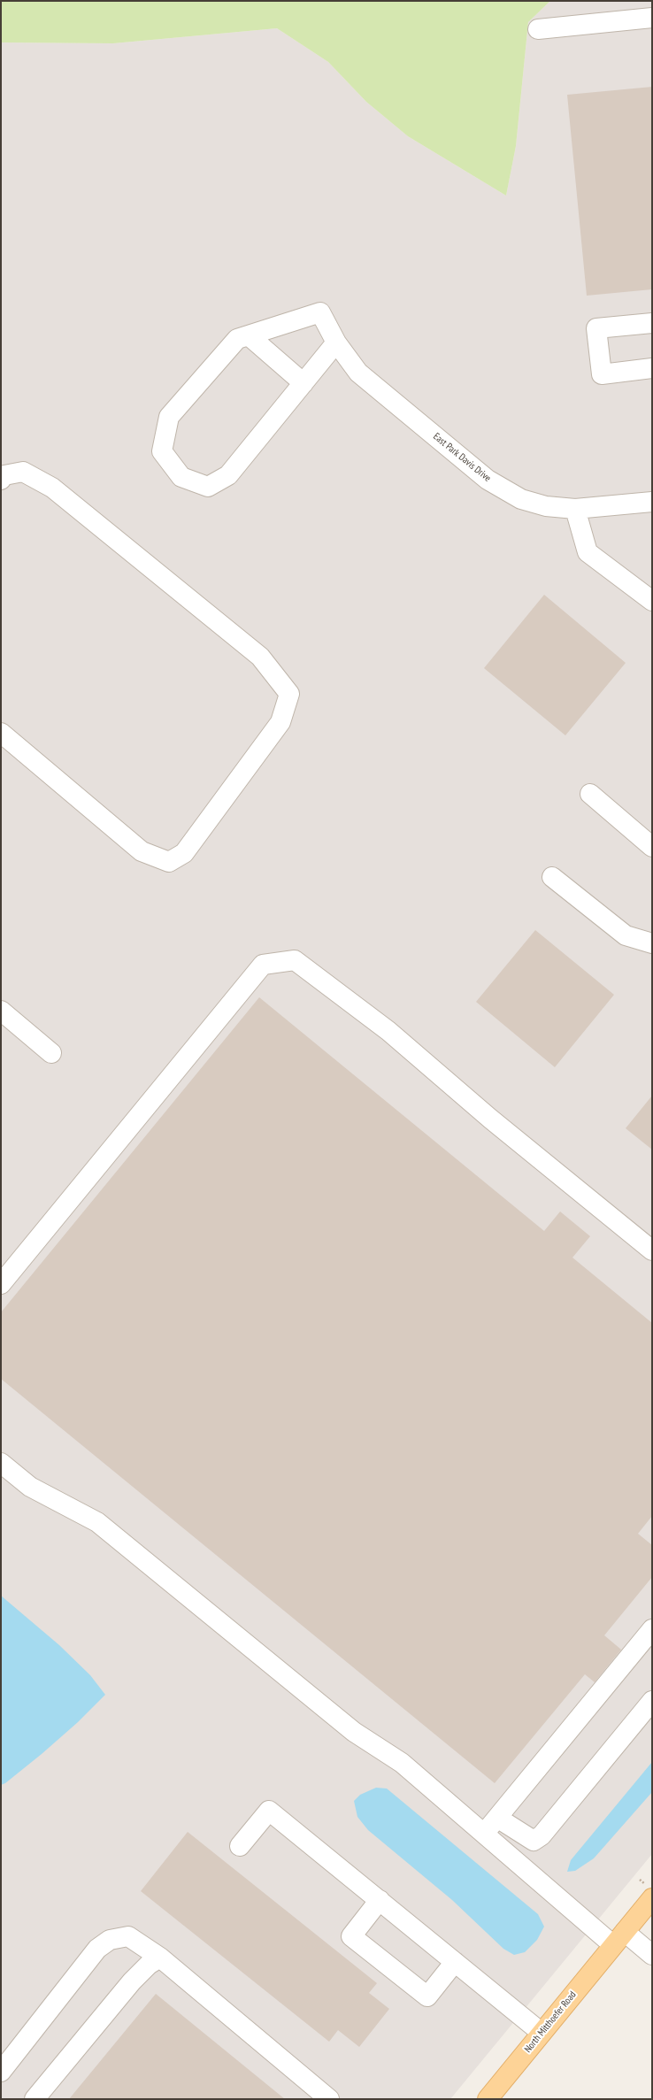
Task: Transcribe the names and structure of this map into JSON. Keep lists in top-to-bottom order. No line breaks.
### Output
{"streets":{"main road":["North Mitthoefer Road"],"street":["East Park Davis Drive"]}}
